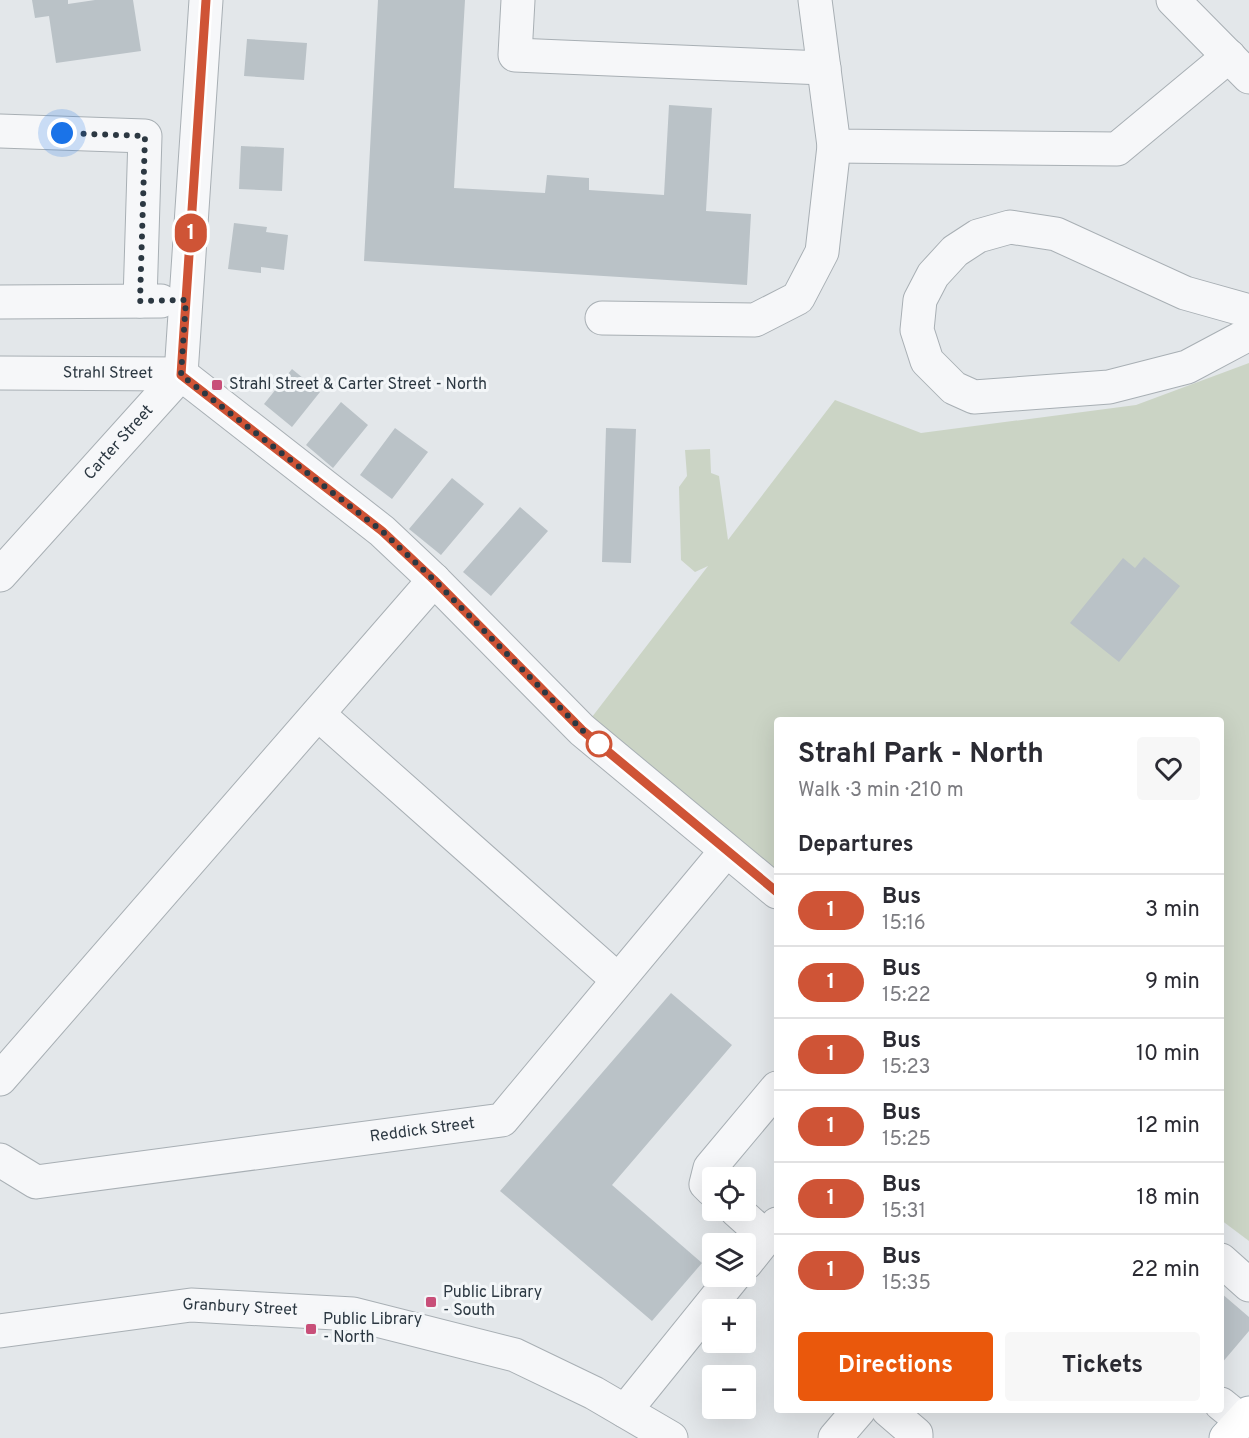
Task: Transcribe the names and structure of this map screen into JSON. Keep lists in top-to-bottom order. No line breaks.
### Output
{"streets":{"street":["Strahl Street","Carter Street","Reddick Street","Granbury Street"]},"crossings":[["Strahl Street","Carter Street"]],"places":{"transit":["Strahl Street & Carter Street - North","Public Library - South","Public Library - North"]},"lines":["bus line 1"],"page":{"on_map":"1","heading":[["Strahl Park - North","Walk · 3 min · 210 m"],"Departures"],"list":[{"mark":"1","name":"Bus","note":"15:16","value":"3 min"},{"mark":"1","name":"Bus","note":"15:22","value":"9 min"},{"mark":"1","name":"Bus","note":"15:23","value":"10 min"},{"mark":"1","name":"Bus","note":"15:25","value":"12 min"},{"mark":"1","name":"Bus","note":"15:31","value":"18 min"},{"mark":"1","name":"Bus","note":"15:35","value":"22 min"}],"map_buttons":["+","−"],"buttons":["Directions","Tickets"]}}
